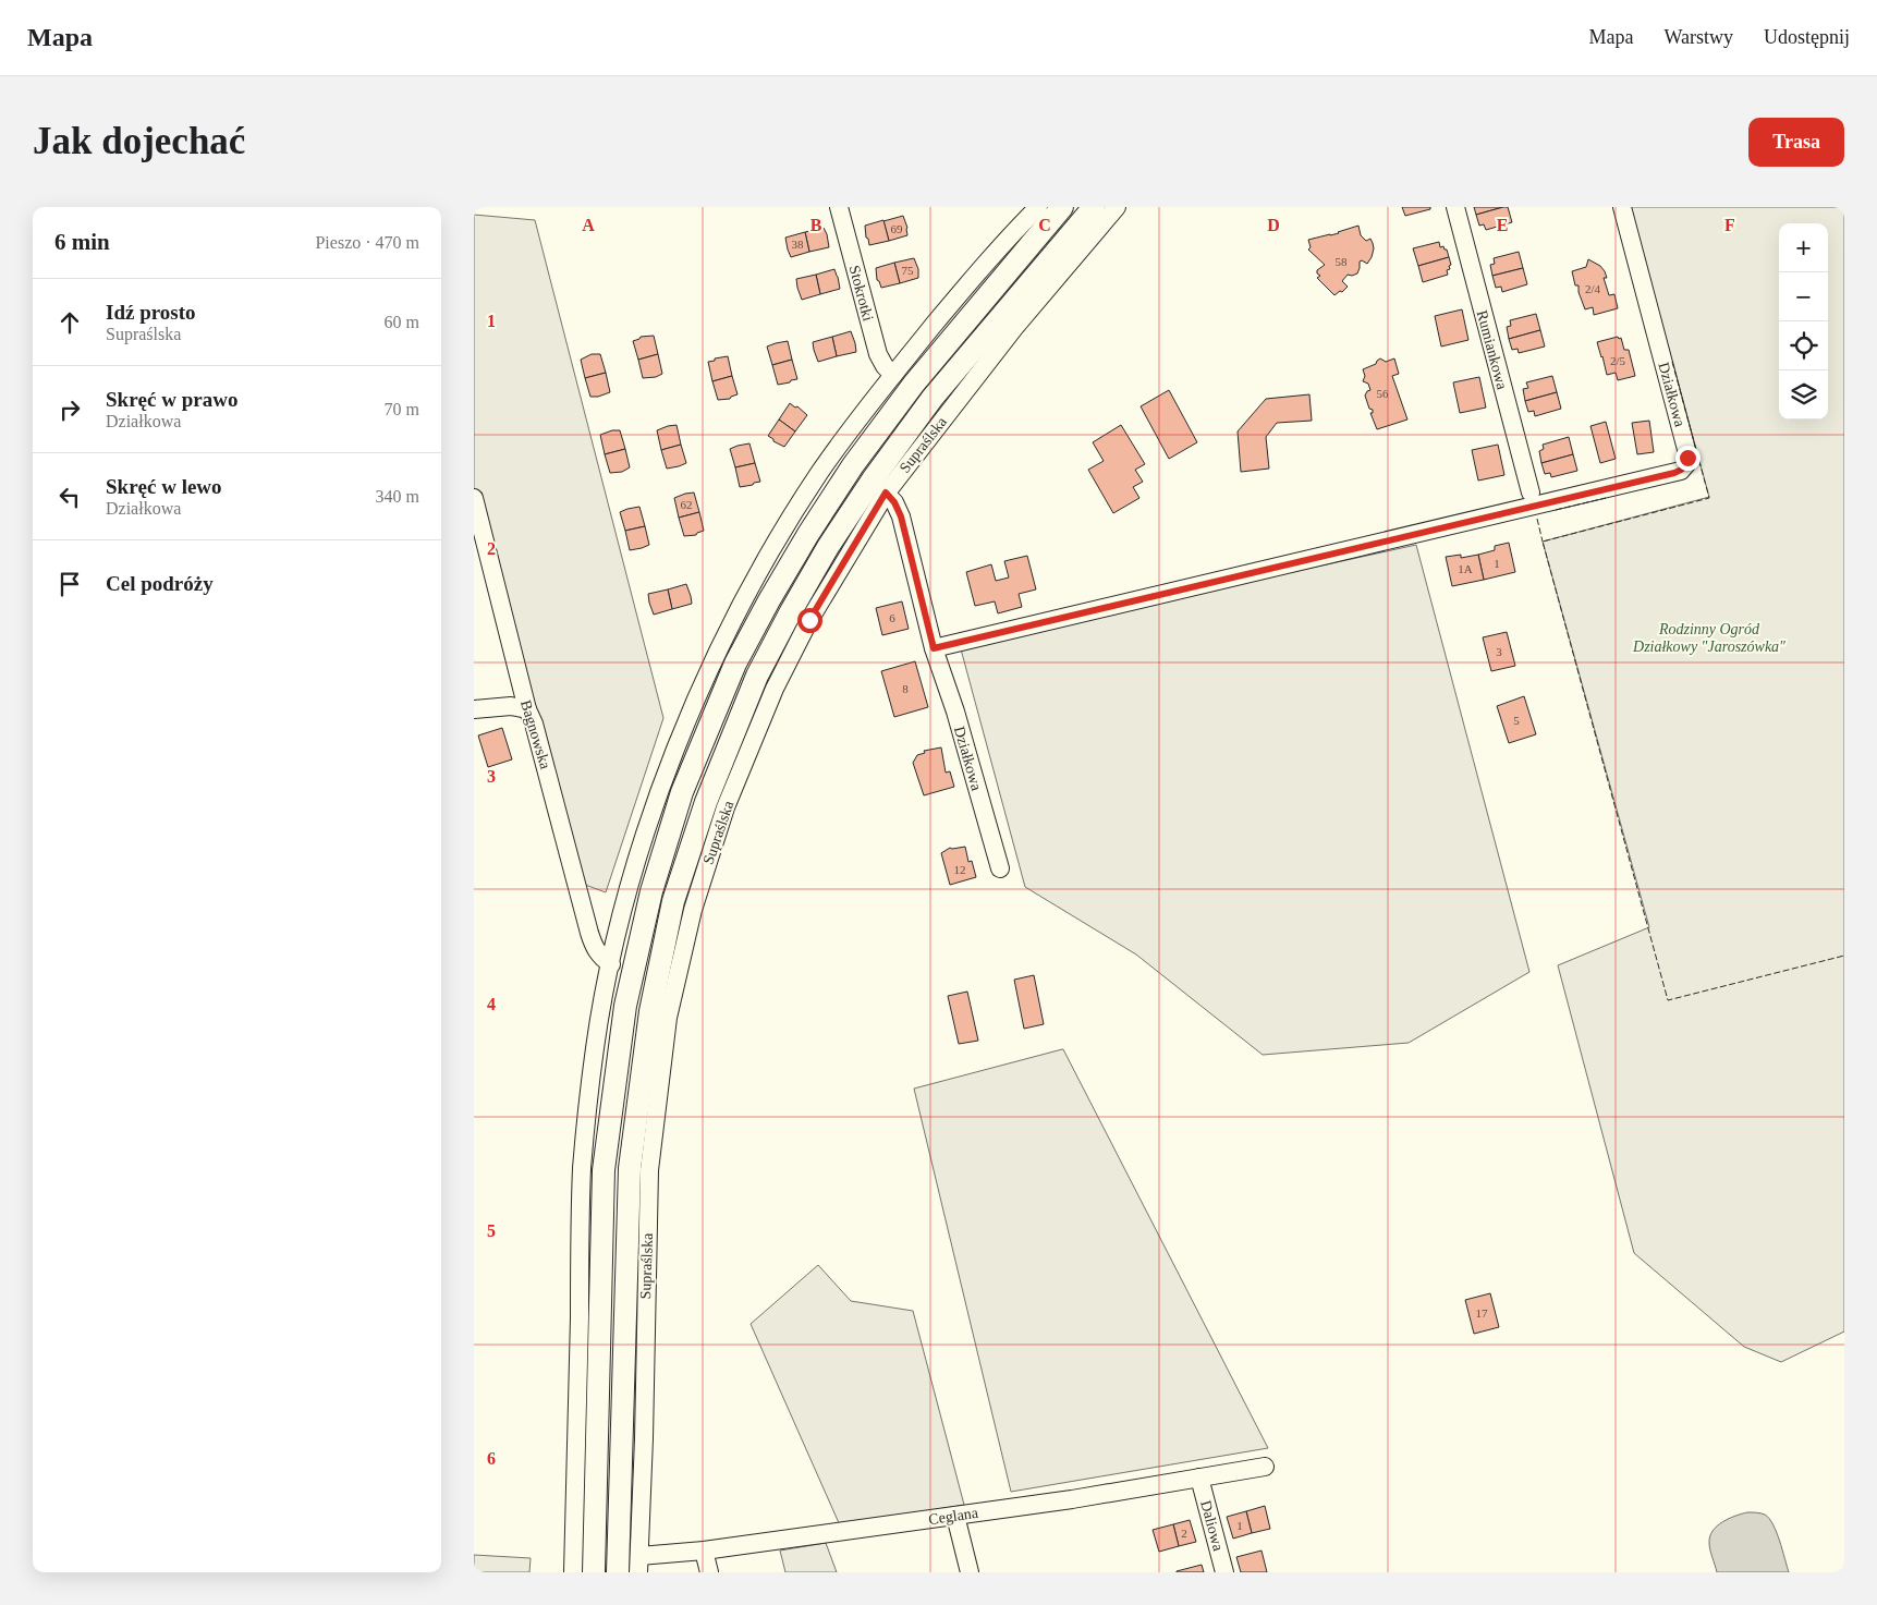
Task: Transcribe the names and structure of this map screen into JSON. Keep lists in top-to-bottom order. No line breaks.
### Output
{"streets":{"street":["Stokrotki","Rumiankowa","Działkowa","Supraślska","Bagnowska","Ceglana","Daliowa"]},"crossings":[["Działkowa","Supraślska"],["Supraślska","Ceglana"],["Ceglana","Daliowa"]],"parks":["Rodzinny Ogród Działkowy \"Jaroszówka\""],"house_numbers":["69","38","58","75","2/4","2/5","56","62","1","1A","6","3","8","5","12","17","1","2"],"page":{"header":"Mapa","nav":["Mapa","Warstwy","Udostępnij"],"buttons":"Trasa","title":"Jak dojechać","heading":["6 min","Pieszo · 470 m"],"map_buttons":["+","−"],"list":[["Idź prosto","Supraślska","60 m"],["Skręć w prawo","Działkowa","70 m"],["Skręć w lewo","Działkowa","340 m"],"Cel podróży"]},"grid":{"columns":["A","B","C","D","E","F"],"rows":["1","2","3","4","5","6"]}}
